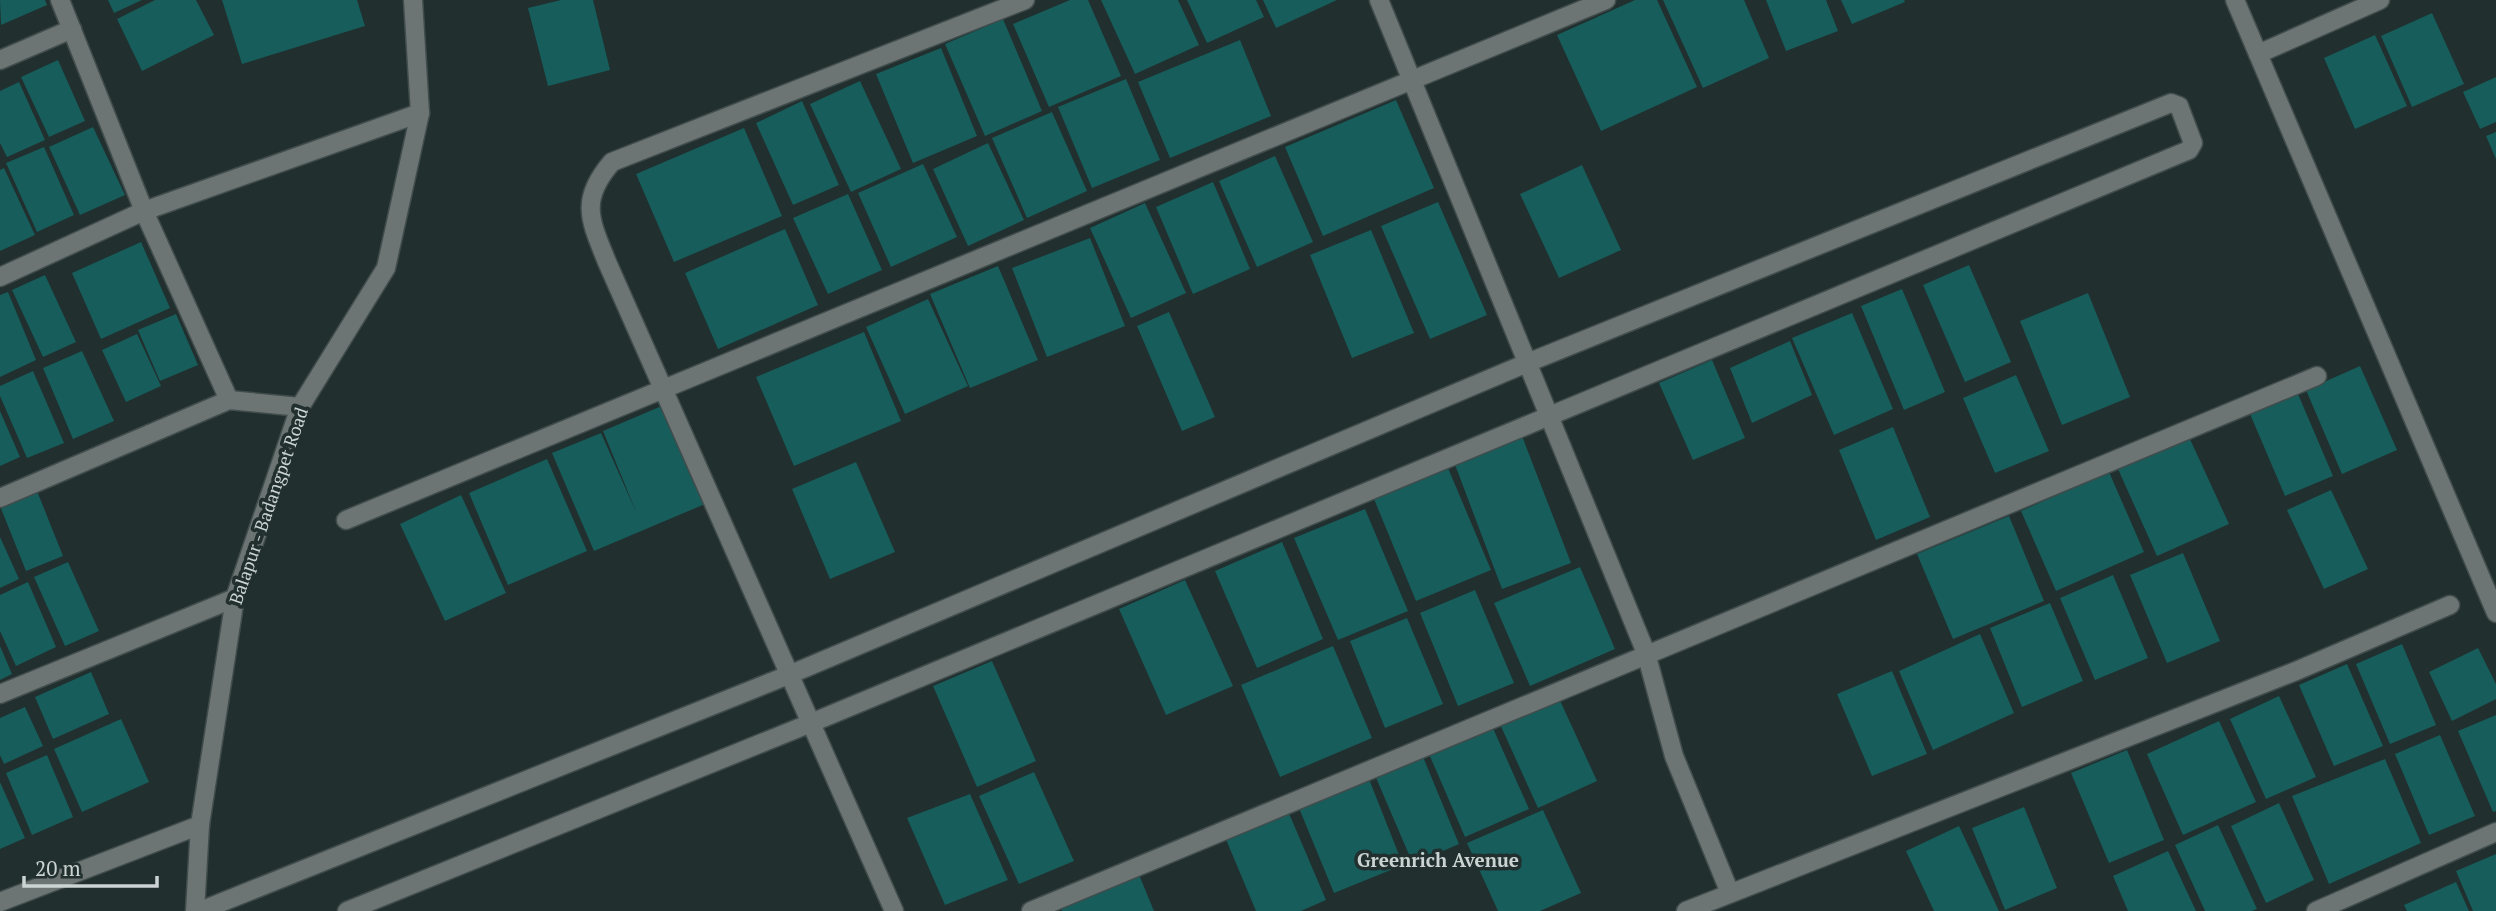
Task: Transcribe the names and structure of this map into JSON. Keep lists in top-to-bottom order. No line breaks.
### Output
{"streets":{"street":["Balapur - Badangpet Road"]},"districts":["Greenrich Avenue"],"scale_bar":"20 m"}
